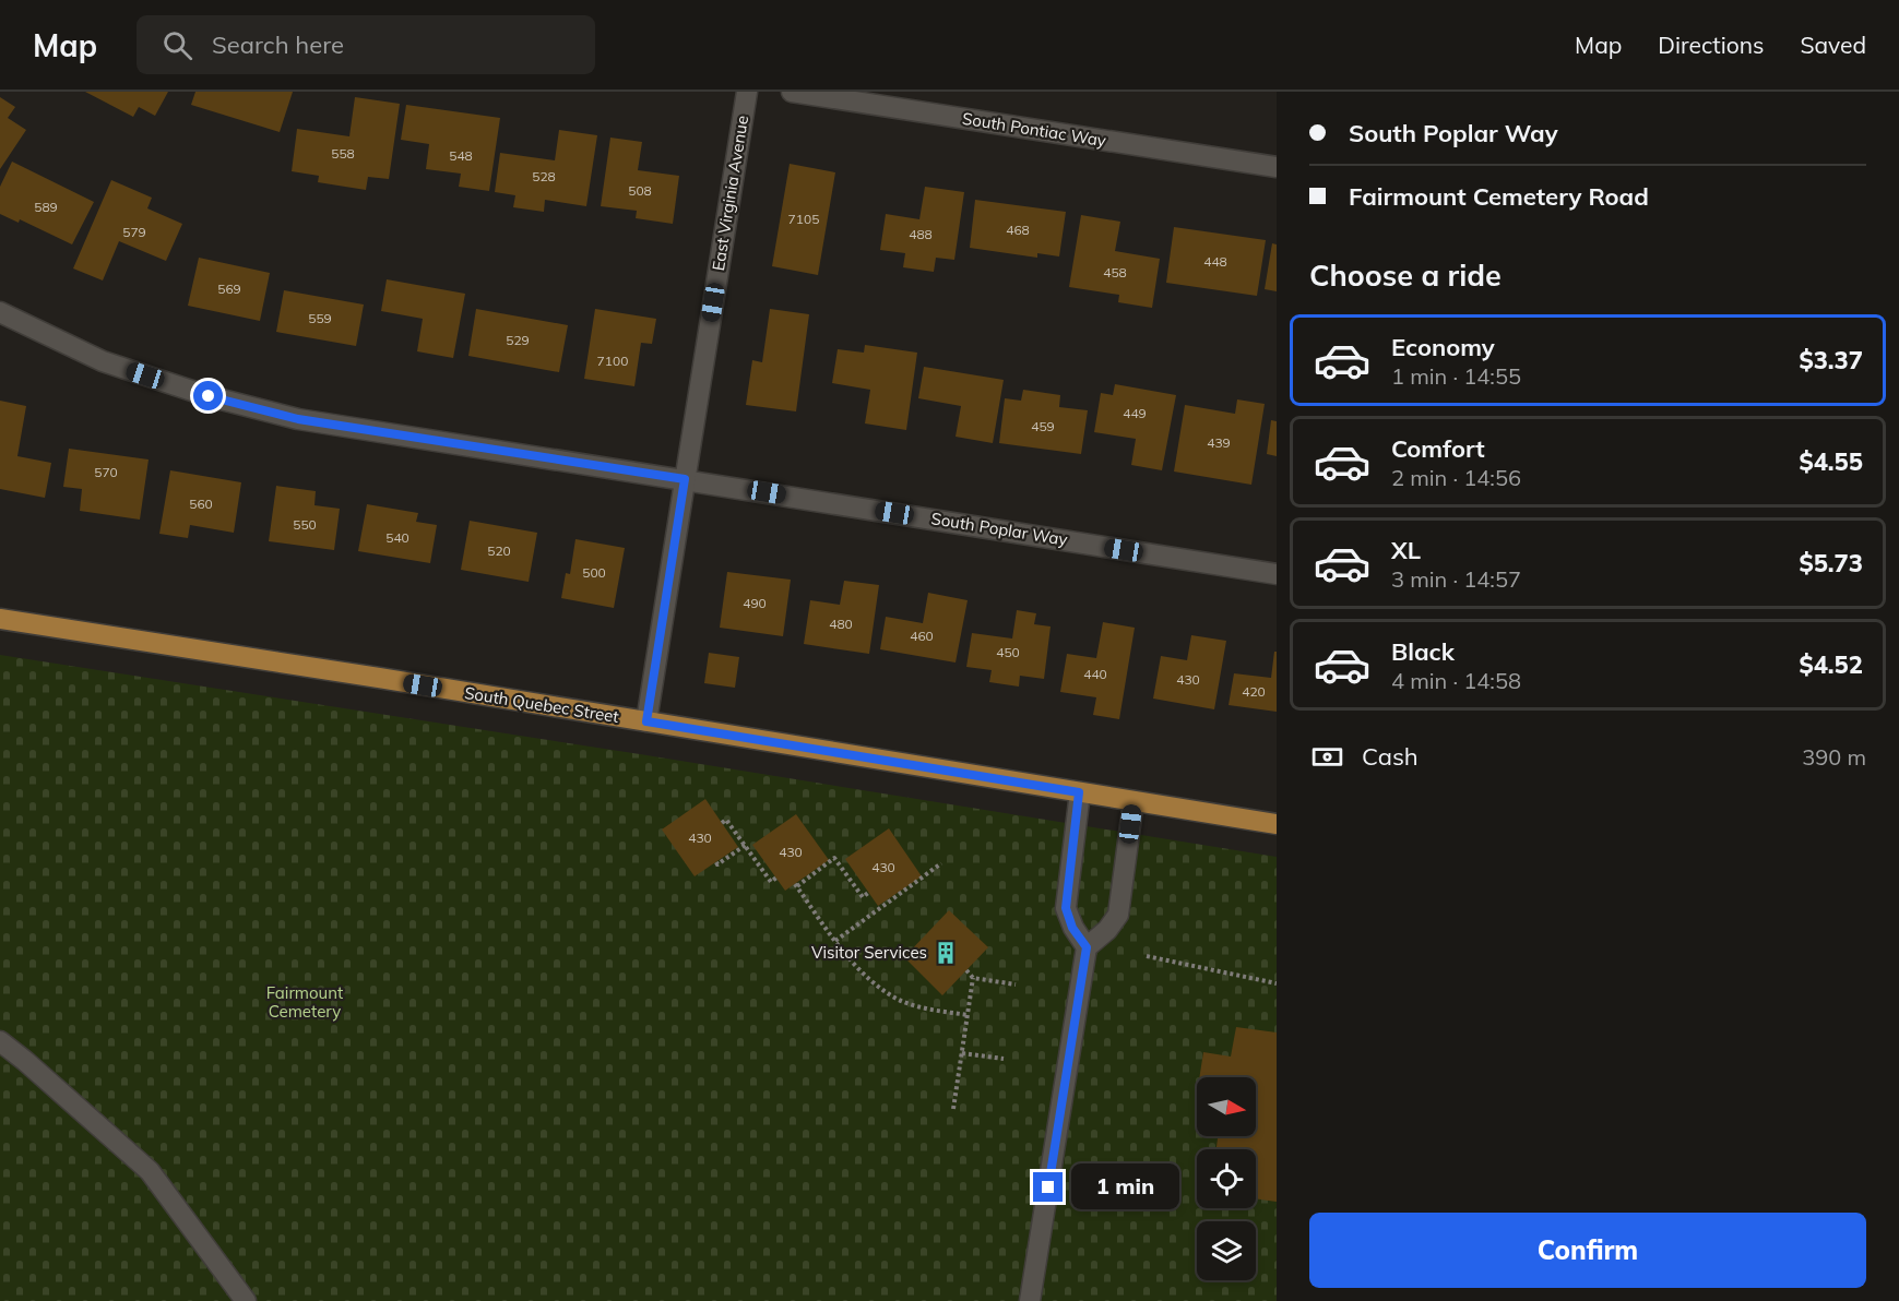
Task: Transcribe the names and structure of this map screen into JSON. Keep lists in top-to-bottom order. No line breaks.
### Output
{"streets":{"main road":["South Quebec Street"],"street":["South Pontiac Way","East Virginia Avenue","South Poplar Way"]},"crossings":[["East Virginia Avenue","South Poplar Way"],["East Virginia Avenue","South Quebec Street"]],"parks":["Fairmount Cemetery"],"places":{"building":["Visitor Services"]},"house_numbers":["558","548","528","508","589","7105","468","579","488","448","458","569","559","529","7100","449","459","439","570","560","550","540","520","500","490","480","460","450","440","430","420","430","430","430"],"north":"right","page":{"header":"Map","search":"Search here","nav":["Map","Directions","Saved"],"banner":["South Poplar Way","Fairmount Cemetery Road"],"heading":"Choose a ride","list":[{"name":"Economy","note":"1 min · 14:55","value":"$3.37"},{"name":"Comfort","note":"2 min · 14:56","value":"$4.55"},{"name":"XL","note":"3 min · 14:57","value":"$5.73"},{"name":"Black","note":"4 min · 14:58","value":"$4.52"}],"pay":["Cash","390 m"],"bubble":"1 min","buttons":"Confirm"}}
